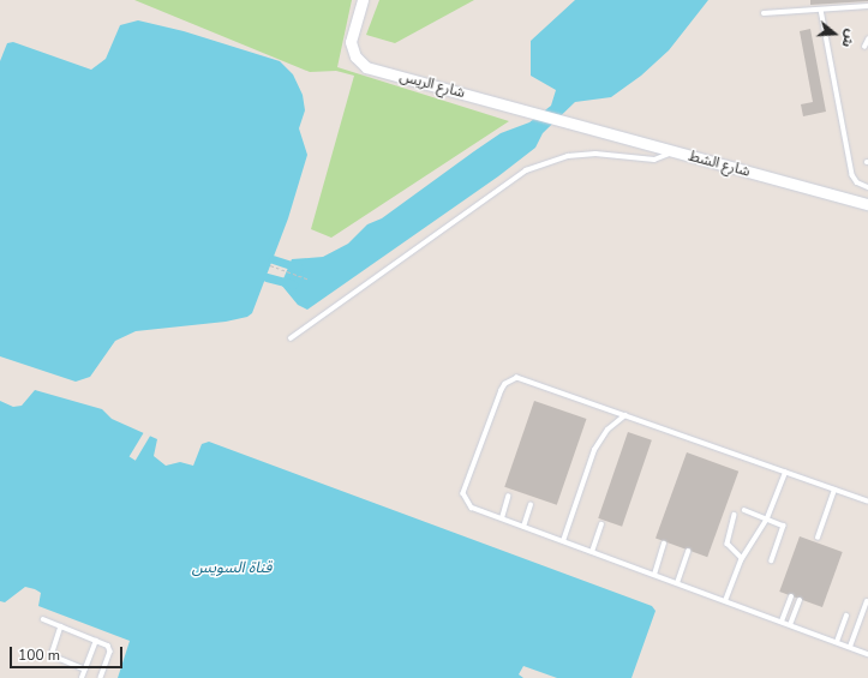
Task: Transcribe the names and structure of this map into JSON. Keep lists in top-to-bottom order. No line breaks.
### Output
{"streets":{"street":["شارع الريس","شارع الشط"]},"crossings":[["شارع الريس","شارع الشط"]],"water":["قناة السويس"],"scale_bar":"100 m","north":"right"}
